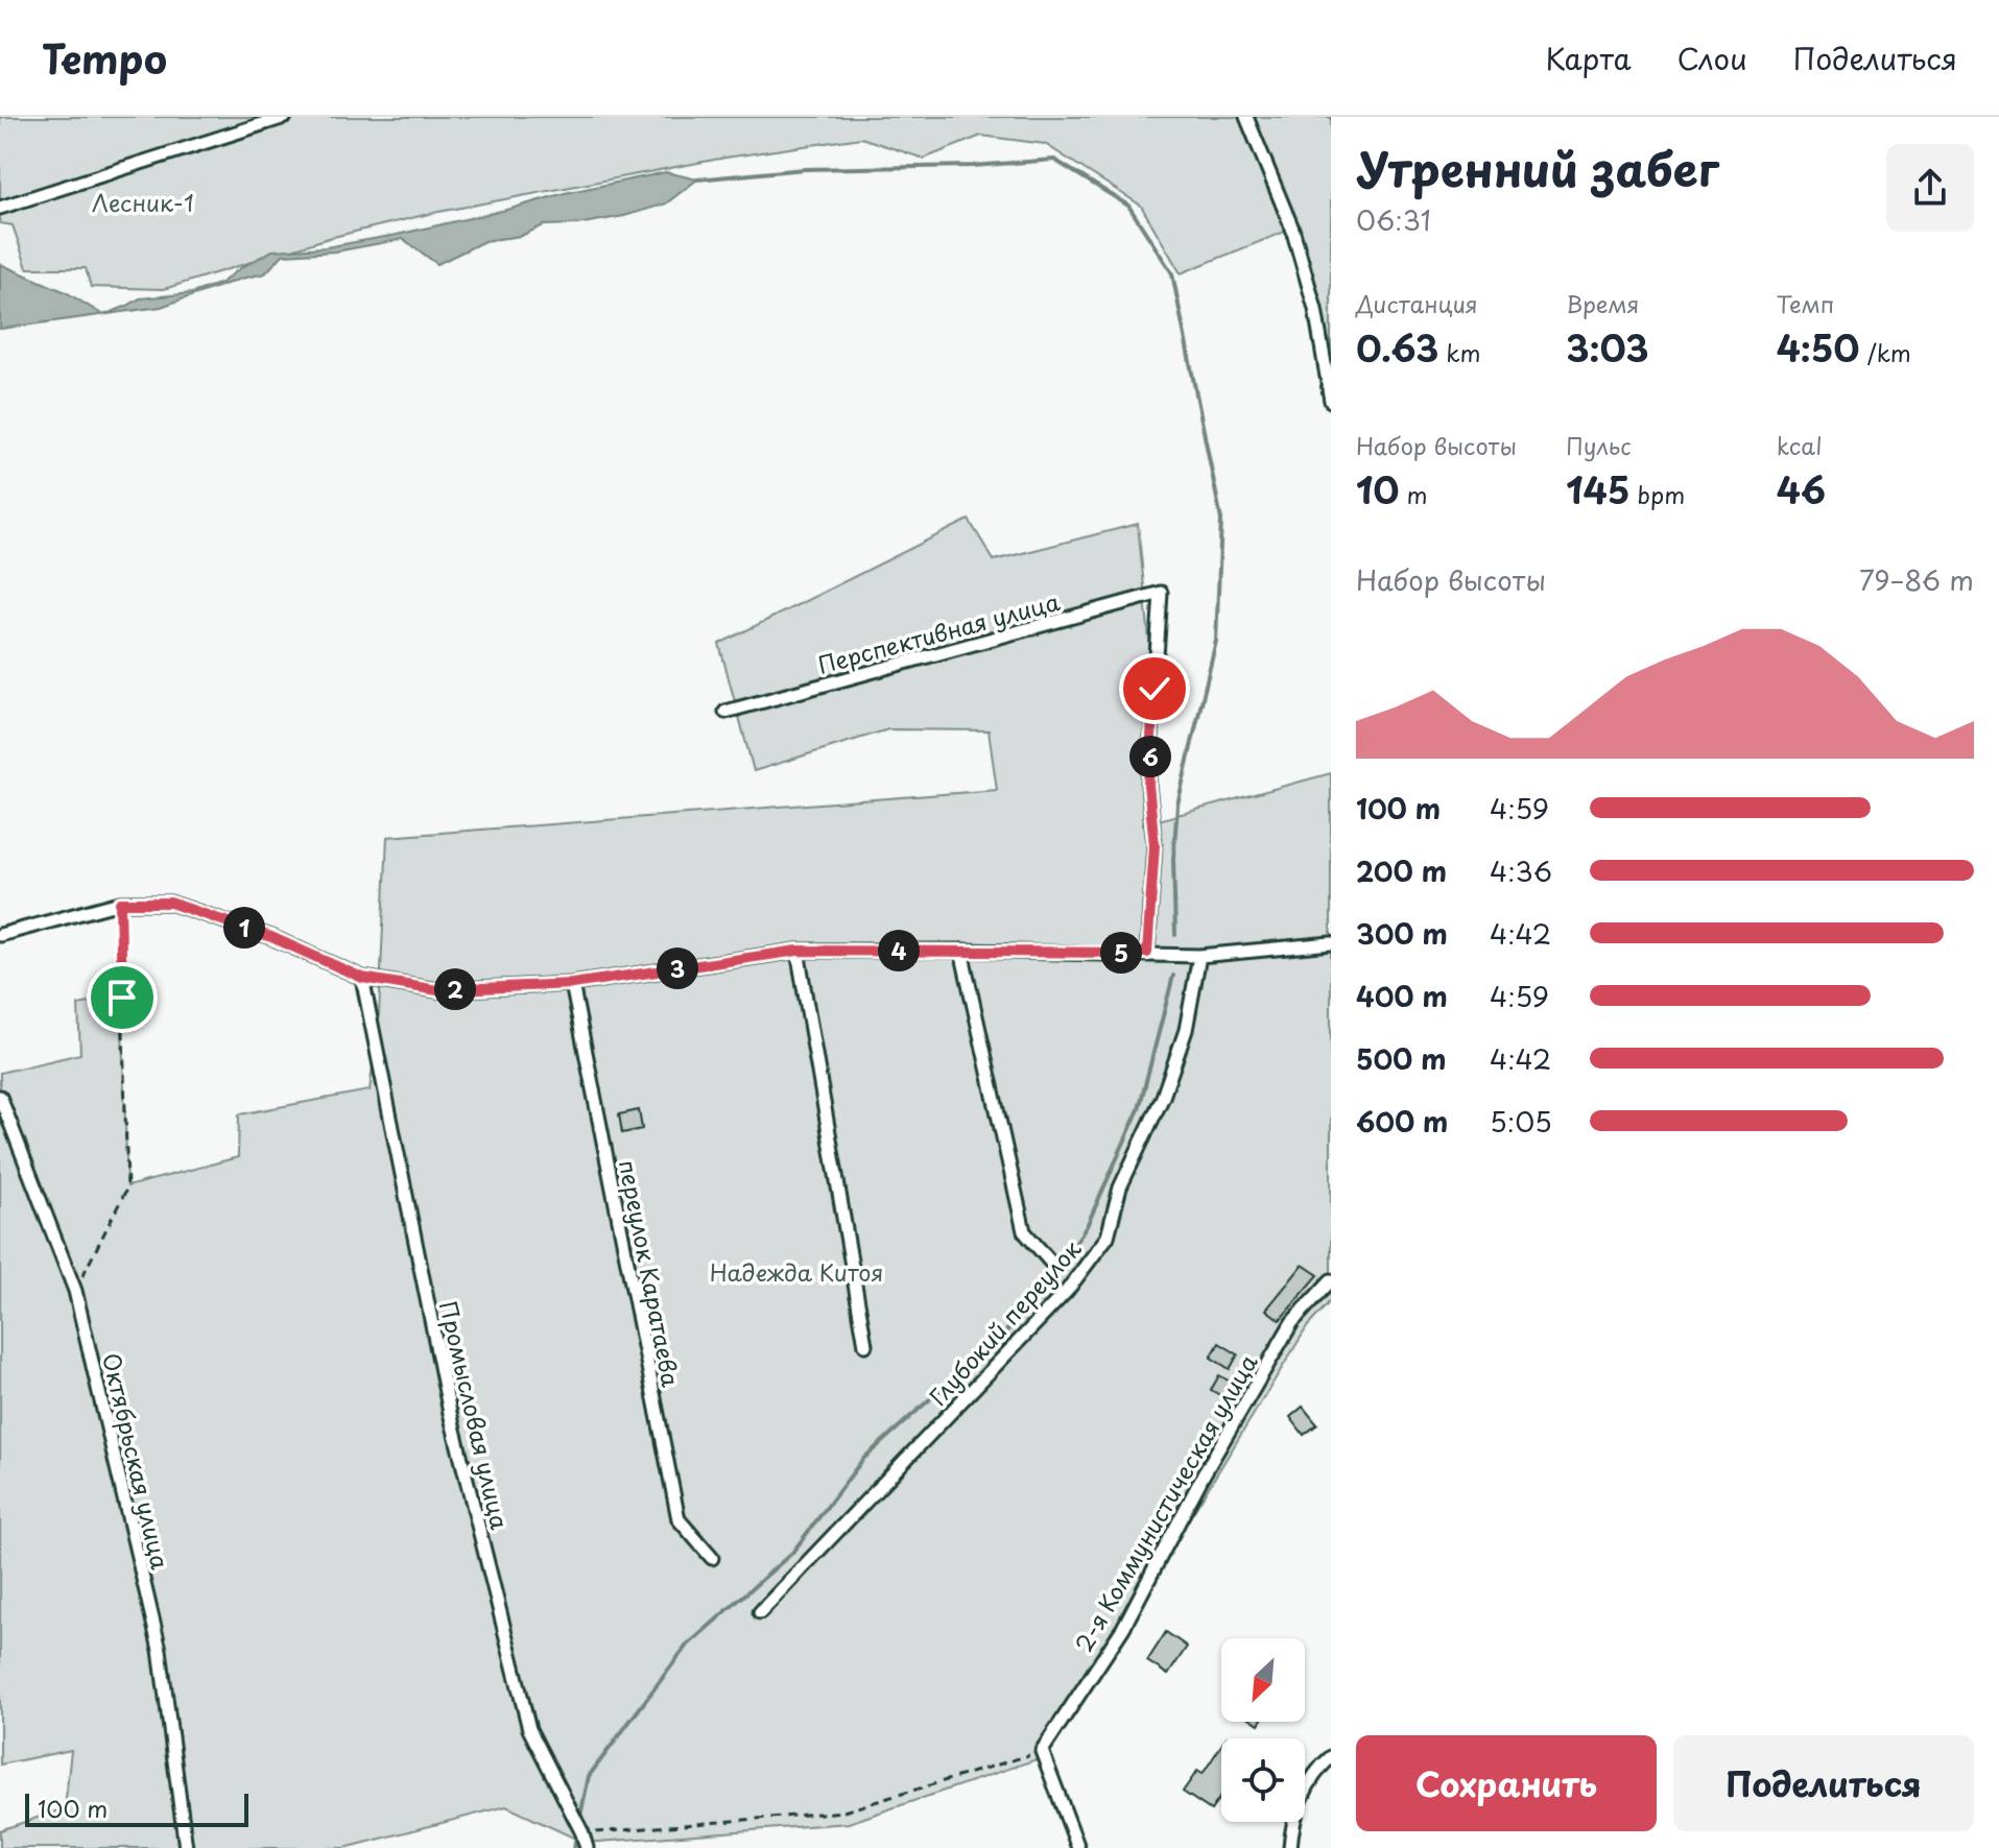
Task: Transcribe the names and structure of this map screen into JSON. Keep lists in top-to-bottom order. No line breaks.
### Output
{"streets":{"street":["Перспективная улица","переулок Каратаева","Глубокий переулок","Промысловая улица","Октябрьская улица","2-я Коммунистическая улица"]},"parks":["Лесник-1","Надежда Китоя"],"scale_bar":"100 m","north":"bottom left","page":{"header":"Tempo","nav":["Карта","Слои","Поделиться"],"heading":["Утренний забег","06:31"],"stats":[["Дистанция","0.63 km"],["Время","3:03"],["Темп","4:50 /km"],["Набор высоты","10 m"],["Пульс","145 bpm"],["kcal","46"]],"chart":["Набор высоты","79–86 m"],"pins":["6","1","4","5","3","2"],"list":[{"name":"100 m","note":"4:59"},{"name":"200 m","note":"4:36"},{"name":"300 m","note":"4:42"},{"name":"400 m","note":"4:59"},{"name":"500 m","note":"4:42"},{"name":"600 m","note":"5:05"}],"buttons":["Сохранить","Поделиться"],"scale":"100 m"}}
